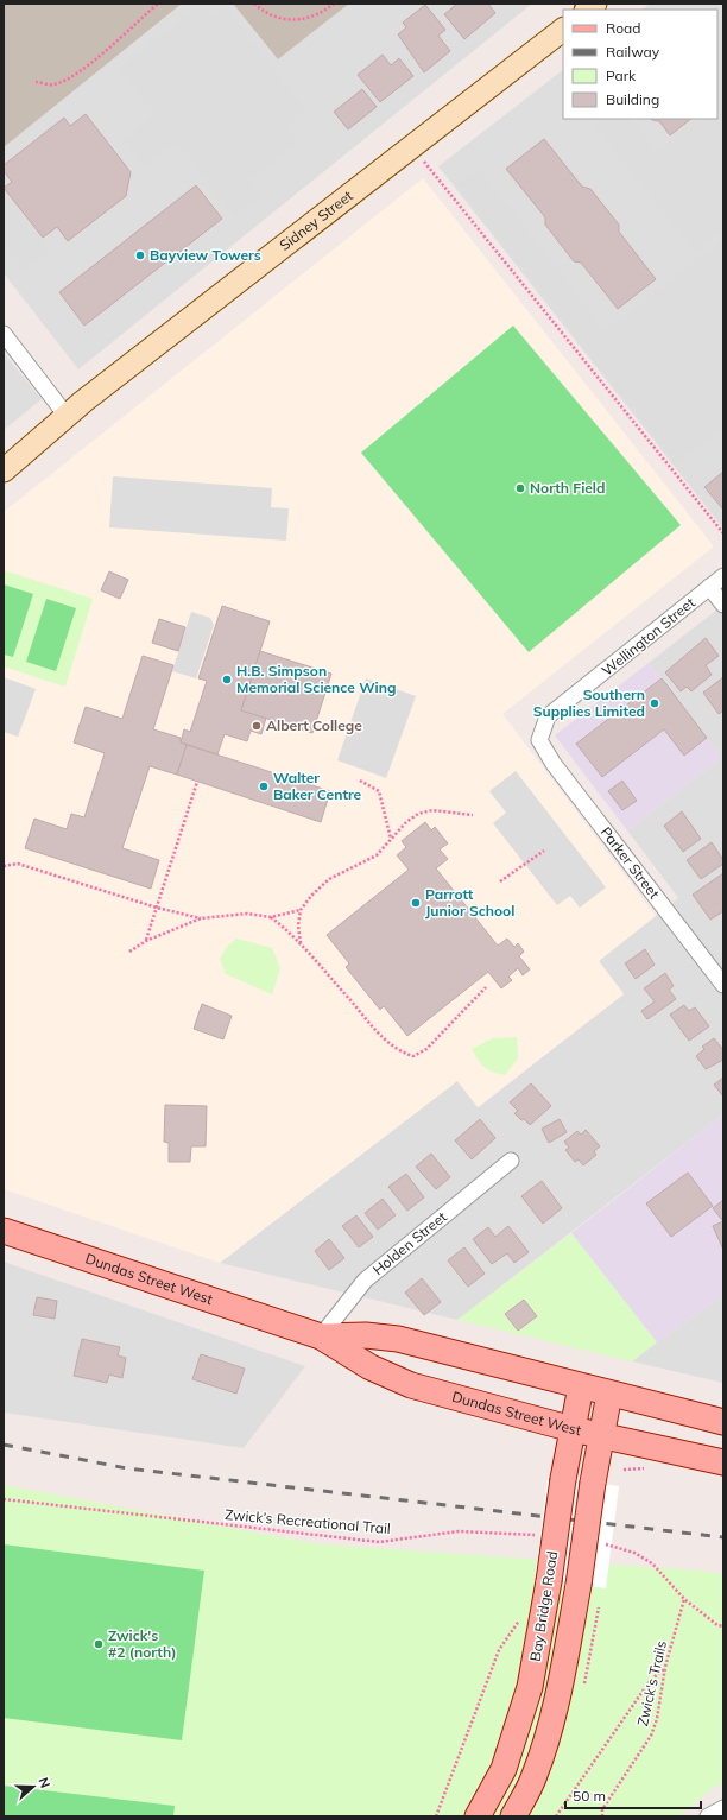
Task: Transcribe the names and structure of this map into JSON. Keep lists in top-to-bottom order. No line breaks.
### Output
{"streets":{"main road":["Sidney Street","Dundas Street West","Bay Bridge Road"],"street":["Wellington Street","Parker Street","Holden Street"],"path":["Zwick’s Recreational Trail","Zwick's Trails"]},"crossings":[["Wellington Street","Parker Street"],["Holden Street","Dundas Street West"],["Dundas Street West","Bay Bridge Road"]],"places":["Bayview Towers","North Field","H.B. Simpson Memorial Science Wing","Southern Supplies Limited","Albert College","Walter Baker Centre","Parrott Junior School","Zwick's #2 (north)"],"legend":["Road","Railway","Park","Building"],"scale_bar":"50 m","north":"right"}
